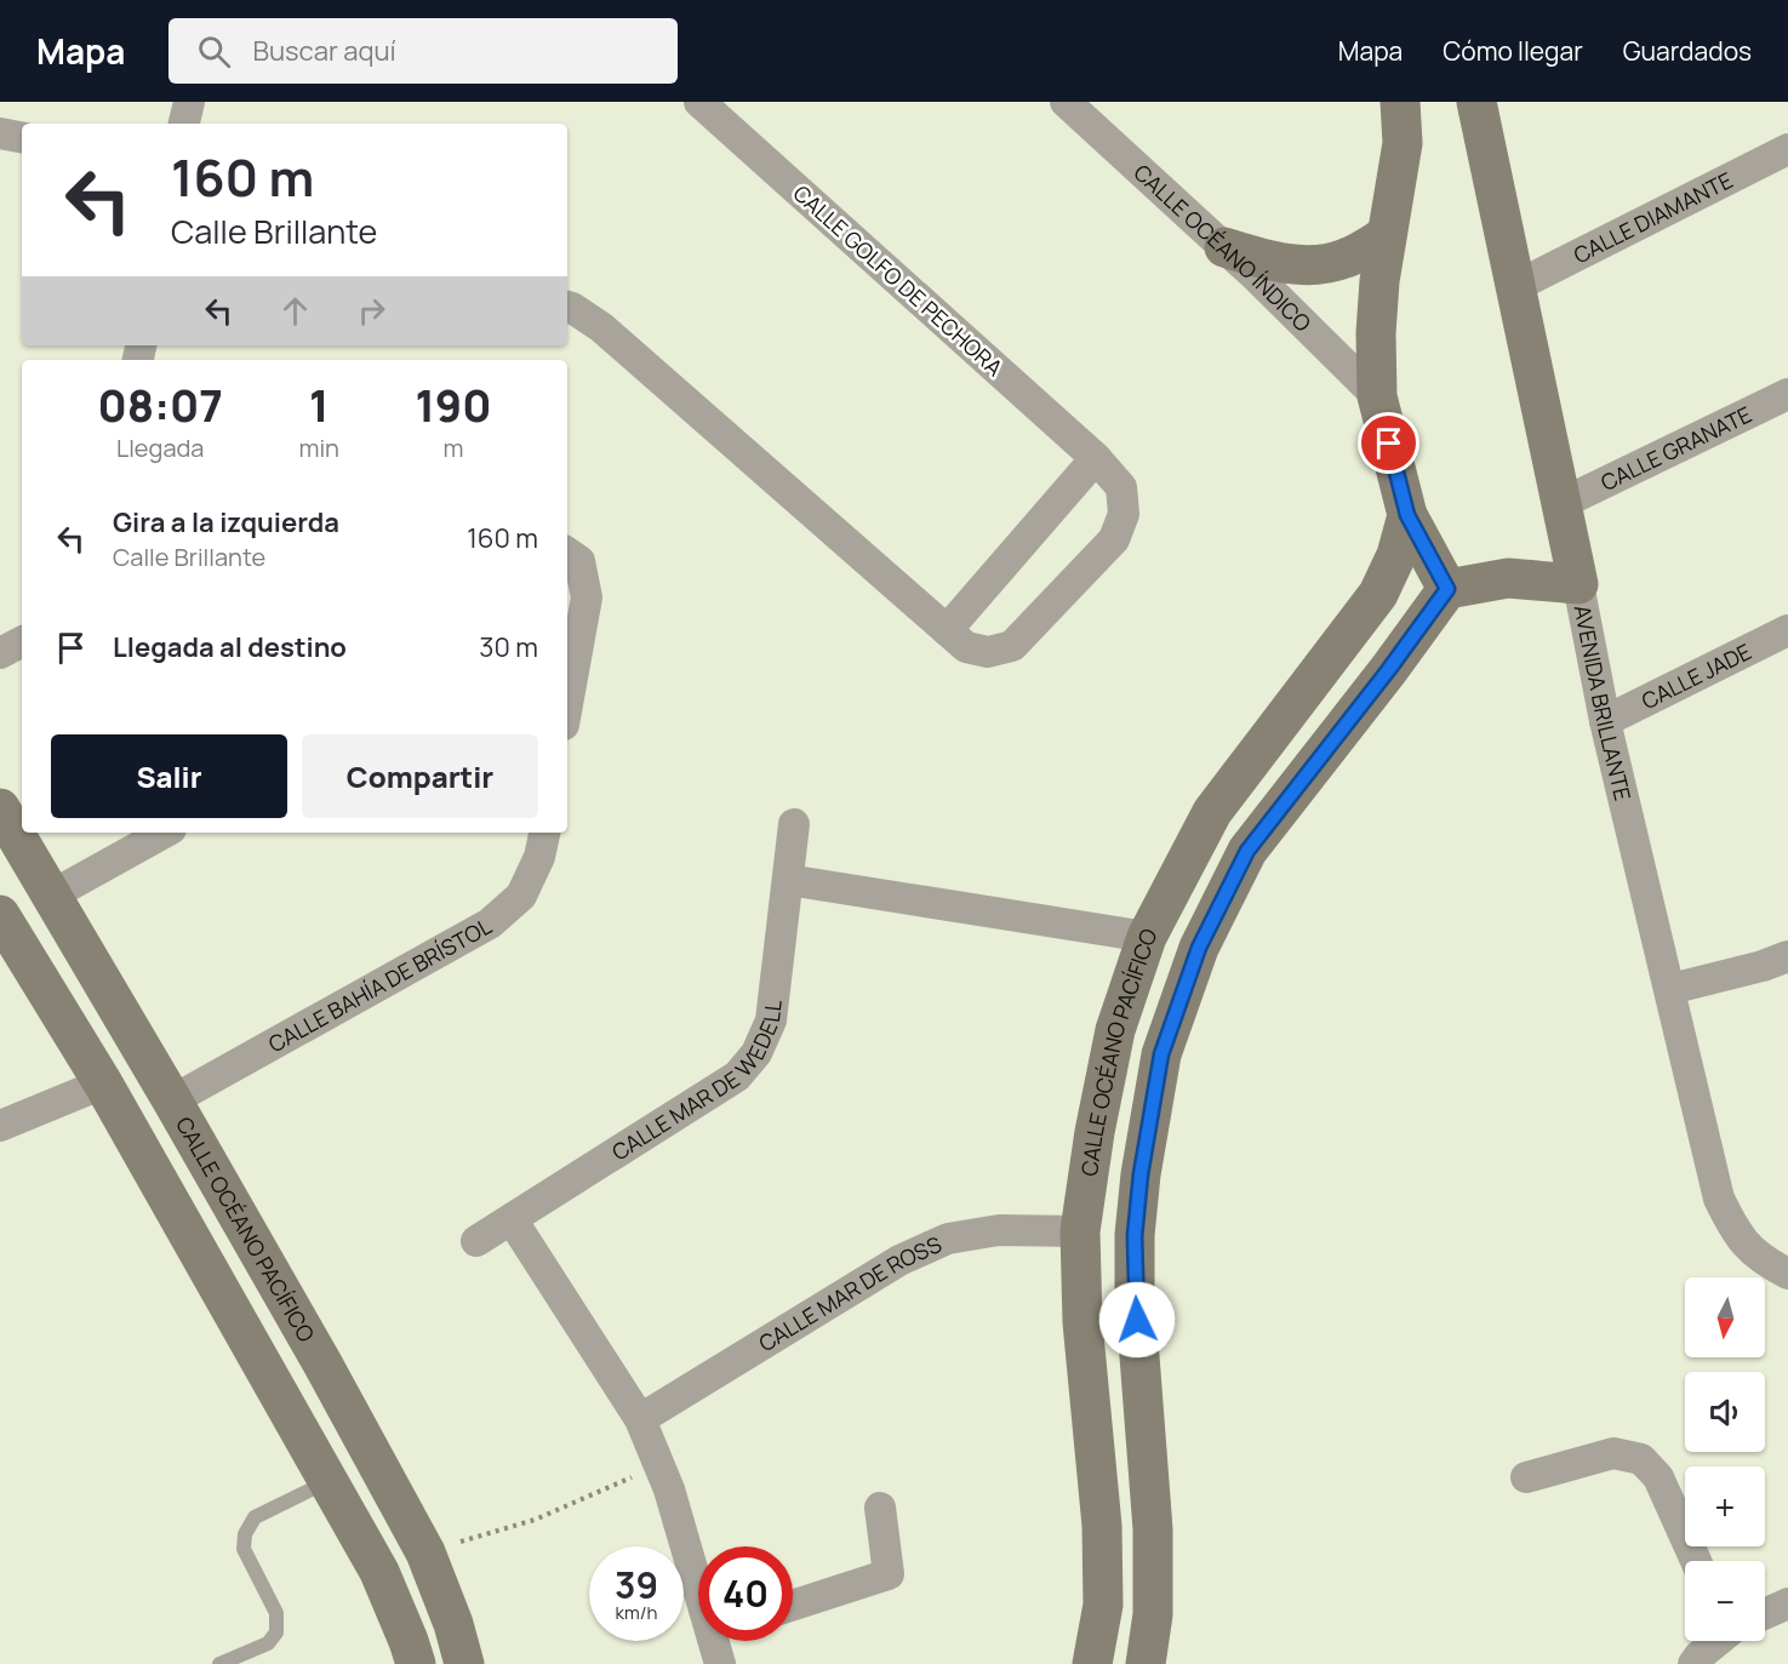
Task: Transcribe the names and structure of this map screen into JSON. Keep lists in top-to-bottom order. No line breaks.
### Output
{"streets":{"street":["CALLE DIAMANTE","CALLE OCÉANO ÍNDICO","CALLE GOLFO DE PECHORA","CALLE GRANATE","CALLE JADE","AVENIDA BRILLANTE","CALLE BAHÍA DE BRÍSTOL","CALLE OCÉANO PACÍFICO","CALLE MAR DE WEDELL","CALLE MAR DE ROSS"]},"crossings":[["CALLE DIAMANTE","AVENIDA BRILLANTE"],["CALLE GRANATE","AVENIDA BRILLANTE"],["CALLE JADE","AVENIDA BRILLANTE"],["CALLE BAHÍA DE BRÍSTOL","CALLE OCÉANO PACÍFICO"],["CALLE OCÉANO PACÍFICO","CALLE MAR DE ROSS"]],"north":"bottom","page":{"header":"Mapa","search":"Buscar aquí","nav":["Mapa","Cómo llegar","Guardados"],"turn":["160 m","Calle Brillante"],"eta":["08:07","Llegada","1","min","190","m"],"list":[{"name":"Gira a la izquierda","note":"Calle Brillante","value":"160 m"},{"name":"Llegada al destino","value":"30 m"}],"buttons":["Salir","Compartir"],"map_buttons":["+","−"],"speed":"39 km/h","limit":"40"}}
